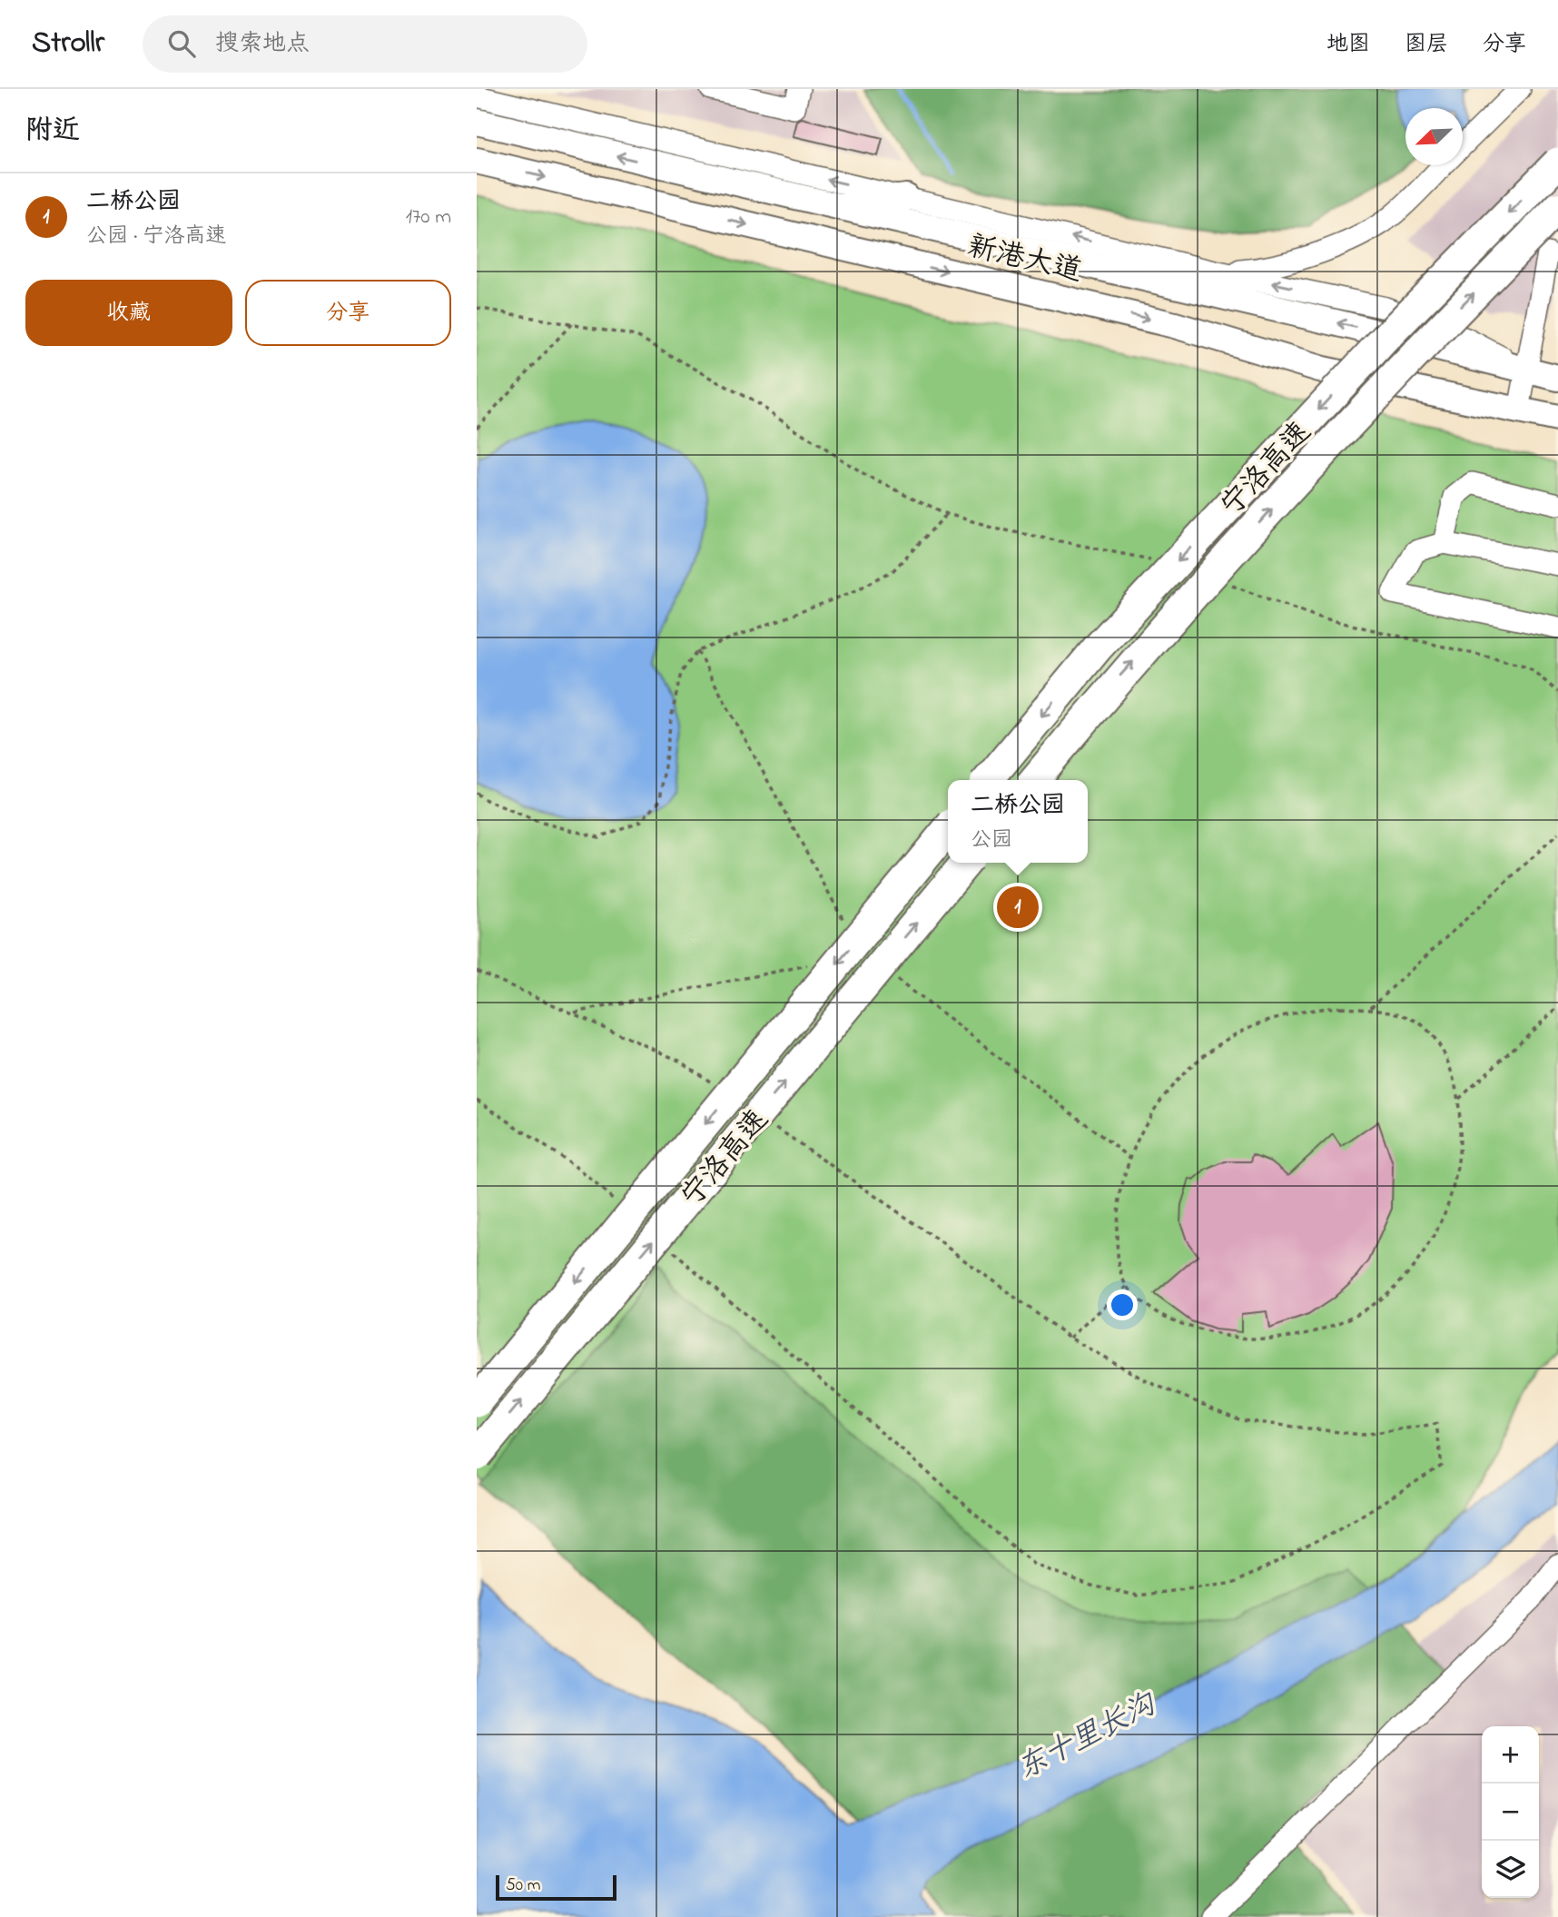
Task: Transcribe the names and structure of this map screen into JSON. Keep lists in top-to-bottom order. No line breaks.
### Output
{"streets":{"highway":["宁洛高速"],"main road":["新港大道"]},"water":["东十里长沟"],"scale_bar":"50 m","north":"bottom left","page":{"header":"Strollr","search":"搜索地点","nav":["地图","图层","分享"],"heading":"附近","list":[{"mark":"1","name":"二桥公园","note":"公园 · 宁洛高速","value":"170 m"}],"buttons":["收藏","分享"],"popup":["二桥公园","公园"],"pins":"1","map_buttons":["+","−"],"scale":"50 m"}}
